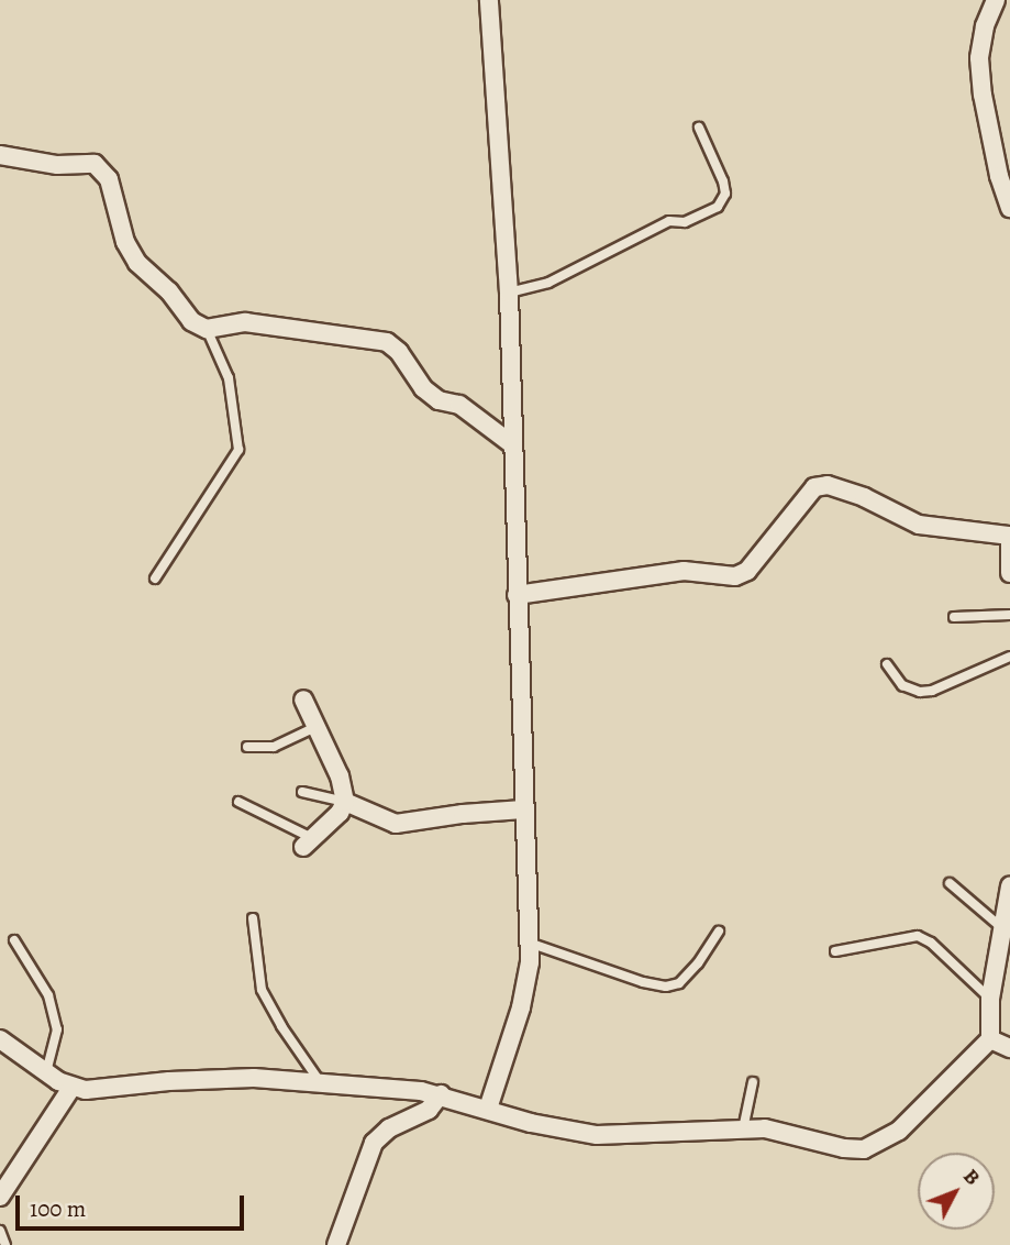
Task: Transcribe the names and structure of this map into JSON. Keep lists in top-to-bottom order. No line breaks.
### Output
{"scale_bar":"100 m","north":"top right"}
